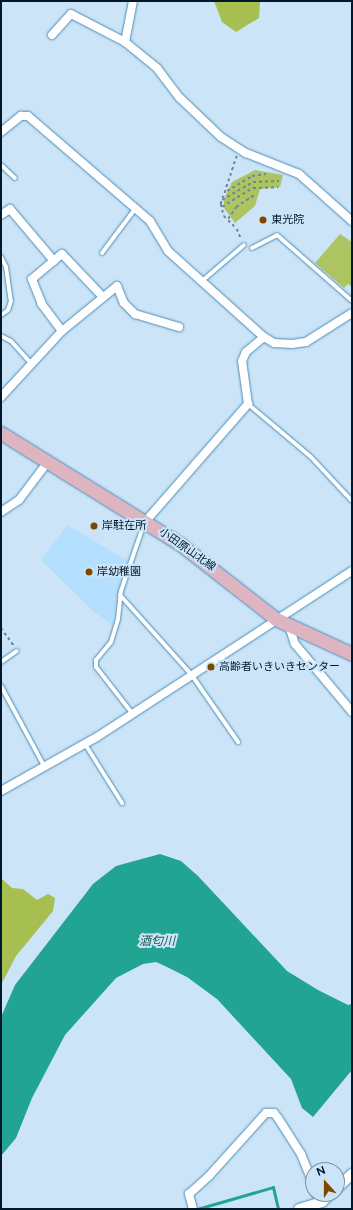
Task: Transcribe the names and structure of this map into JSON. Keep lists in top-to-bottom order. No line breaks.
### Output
{"streets":{"main road":["小田原山北線"]},"water":["酒匂川"],"places":["東光院","岸駐在所","岸幼稚園","高齢者いきいきセンター"],"north":"top"}
